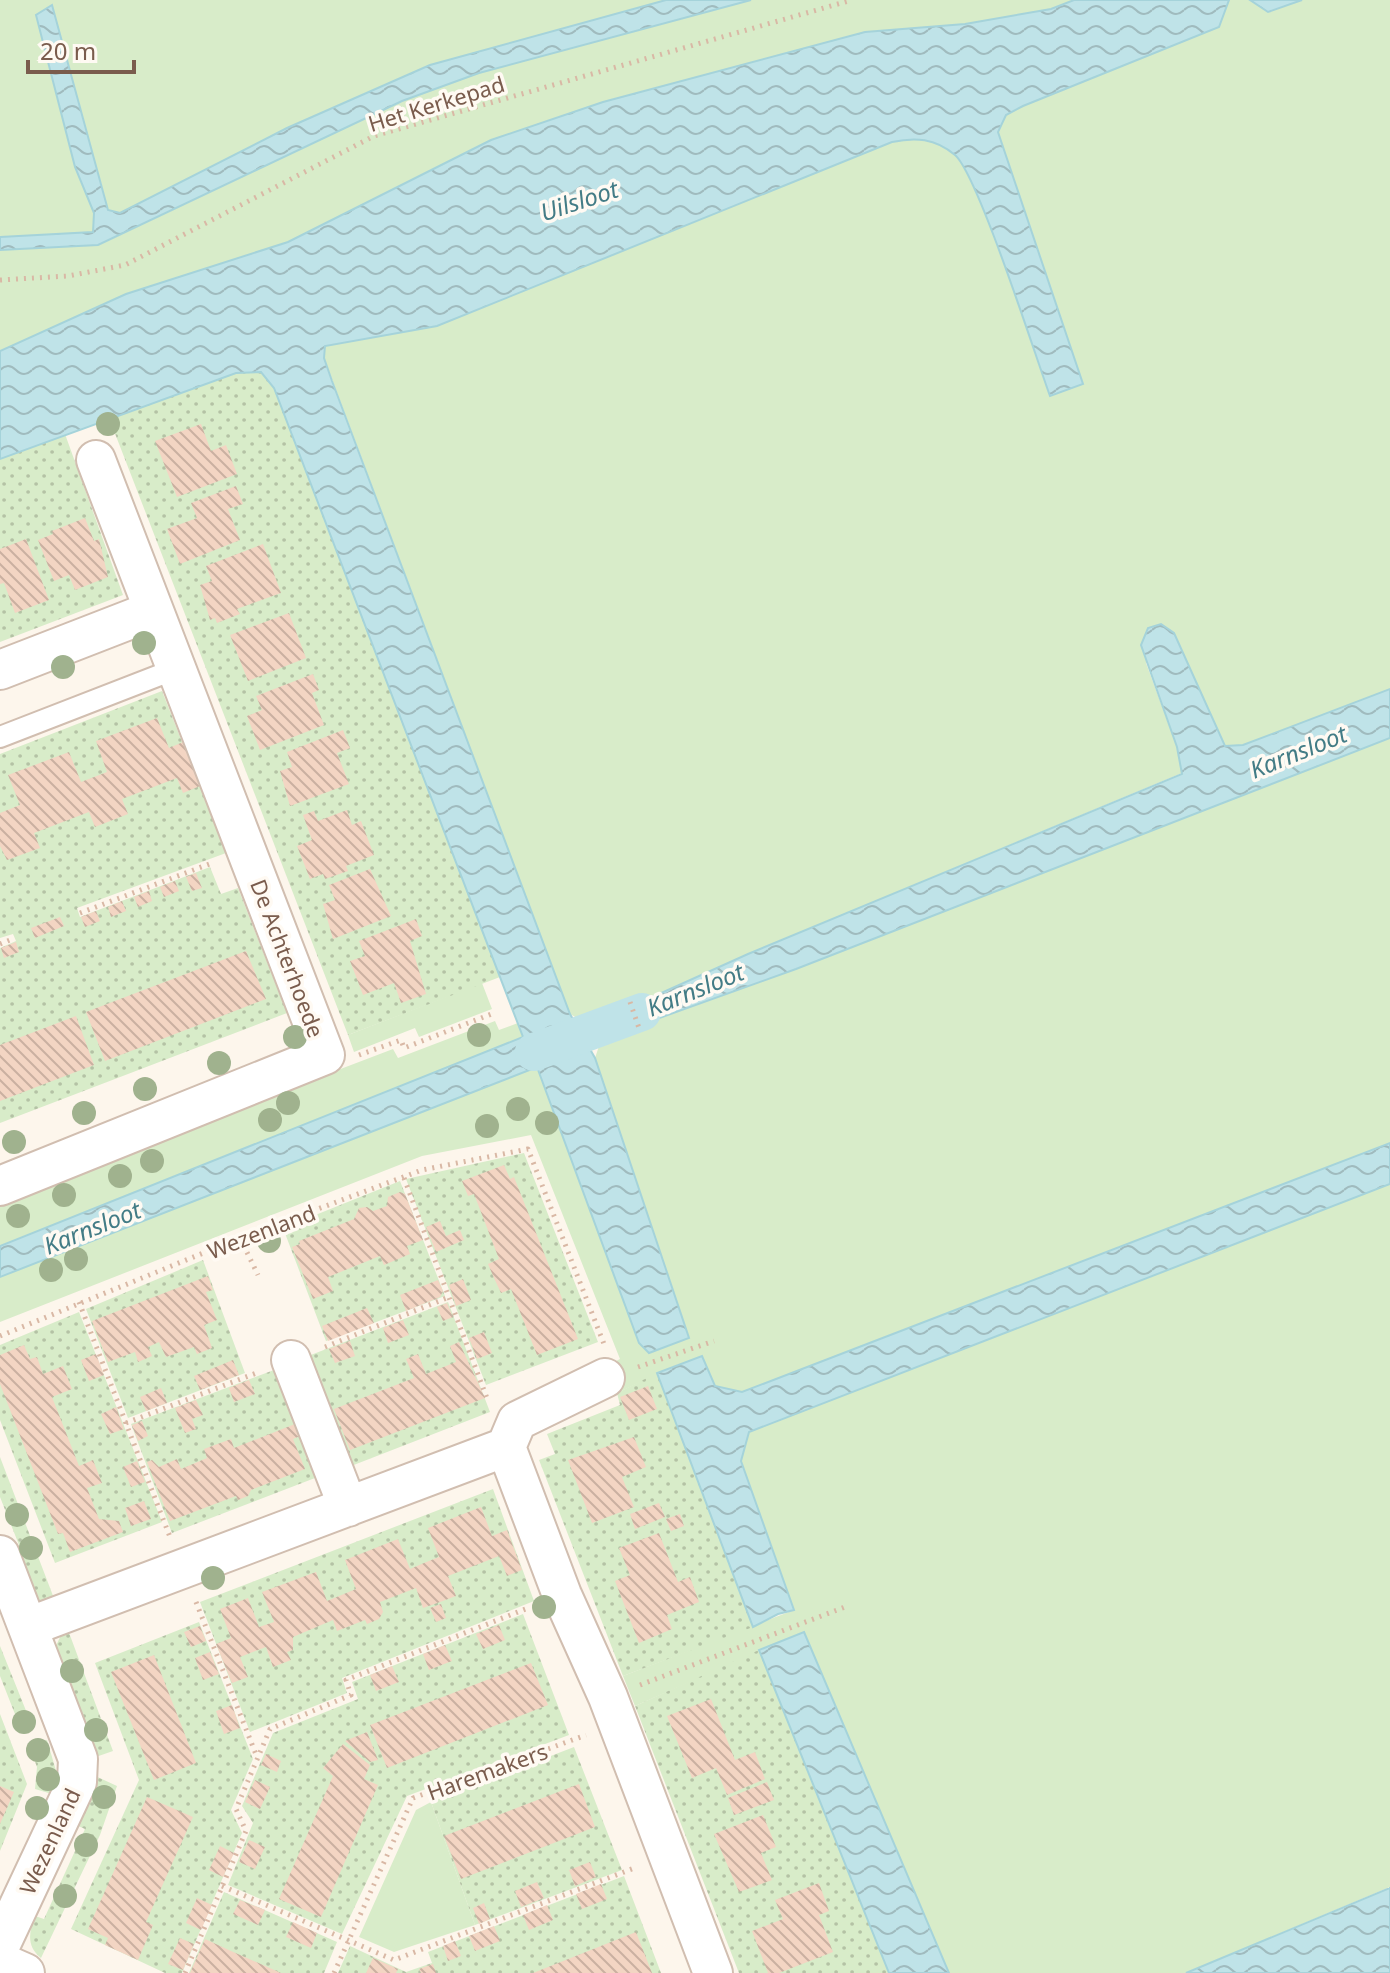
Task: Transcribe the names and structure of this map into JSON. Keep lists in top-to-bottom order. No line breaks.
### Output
{"streets":{"street":["De Achterhoede","Wezenland"],"path":["Het Kerkepad","Haremakers"]},"water":["Uilsloot","Karnsloot"],"scale_bar":"20 m"}
